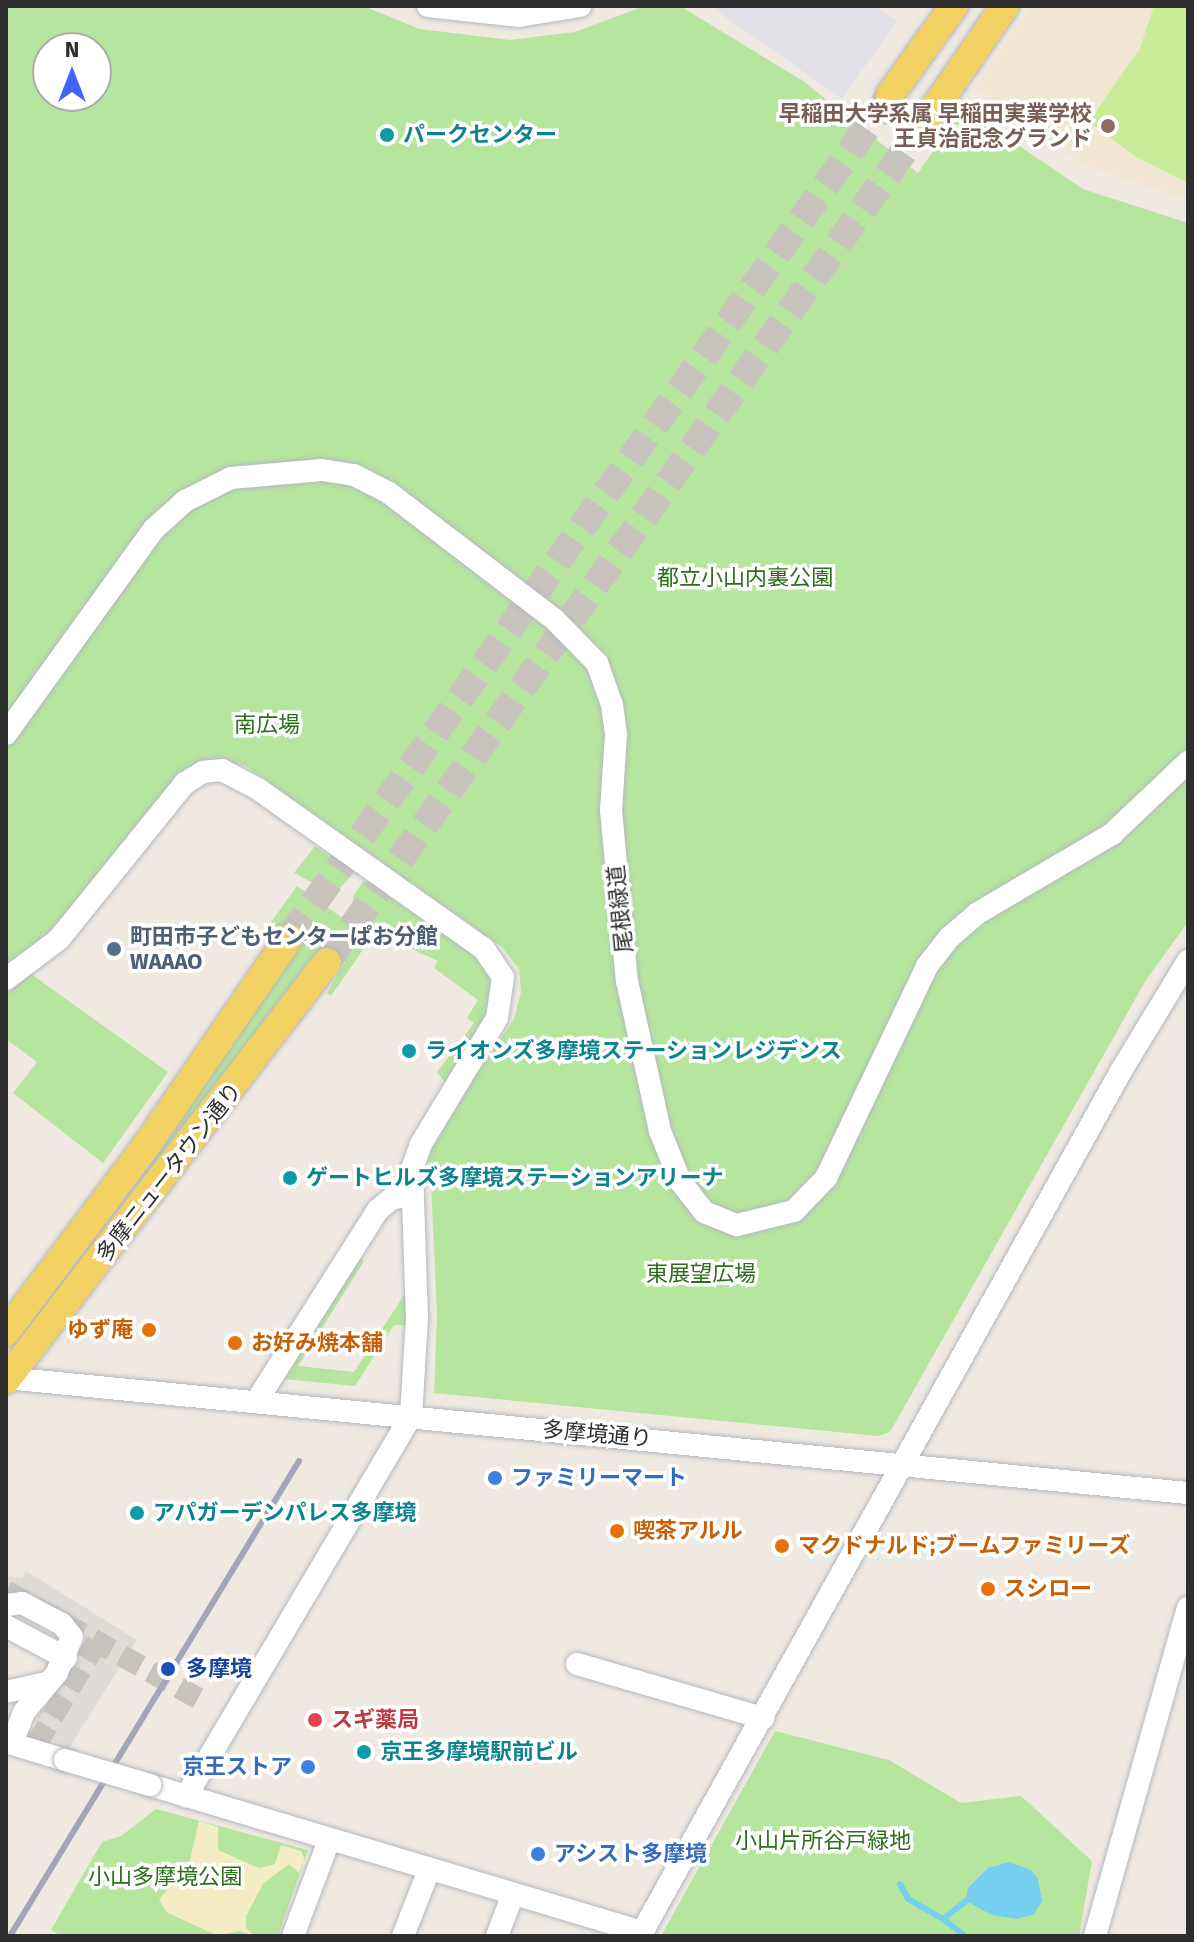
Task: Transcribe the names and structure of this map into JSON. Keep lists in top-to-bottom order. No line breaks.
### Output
{"streets":{"main road":["多摩ニュータウン通り"],"street":["尾根緑道","多摩境通り"]},"crossings":[["多摩ニュータウン通り","多摩境通り"]],"parks":["都立小山内裏公園","南広場","東展望広場","小山片所谷戸緑地","小山多摩境公園"],"places":["早稲田大学系属 早稲田実業学校 王貞治記念グランド","パークセンター","町田市子どもセンターぱお分館 WAAAO","ライオンズ多摩境ステーションレジデンス","ゲートヒルズ多摩境ステーションアリーナ","ゆず庵","お好み焼本舗","ファミリーマート","アパガーデンパレス多摩境","喫茶アルル","マクドナルド;ブームファミリーズ","スシロー","多摩境","スギ薬局","京王多摩境駅前ビル","京王ストア","アシスト多摩境"],"north":"top"}
